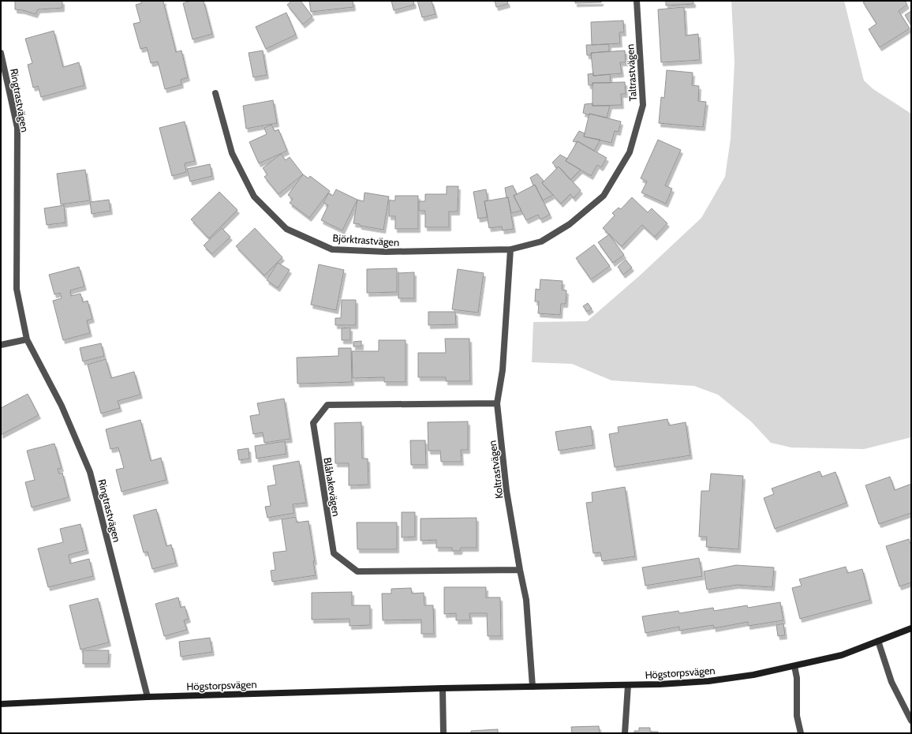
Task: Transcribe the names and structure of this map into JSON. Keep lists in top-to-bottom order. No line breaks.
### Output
{"streets":{"street":["Taltrastvägen","Ringtrastvägen","Björktrastvägen","Koltrastvägen","Blåhakevägen","Högstorpsvägen"]},"crossings":[["Taltrastvägen","Björktrastvägen"],["Taltrastvägen","Koltrastvägen"],["Ringtrastvägen","Högstorpsvägen"],["Björktrastvägen","Koltrastvägen"],["Koltrastvägen","Blåhakevägen"],["Koltrastvägen","Högstorpsvägen"]]}
